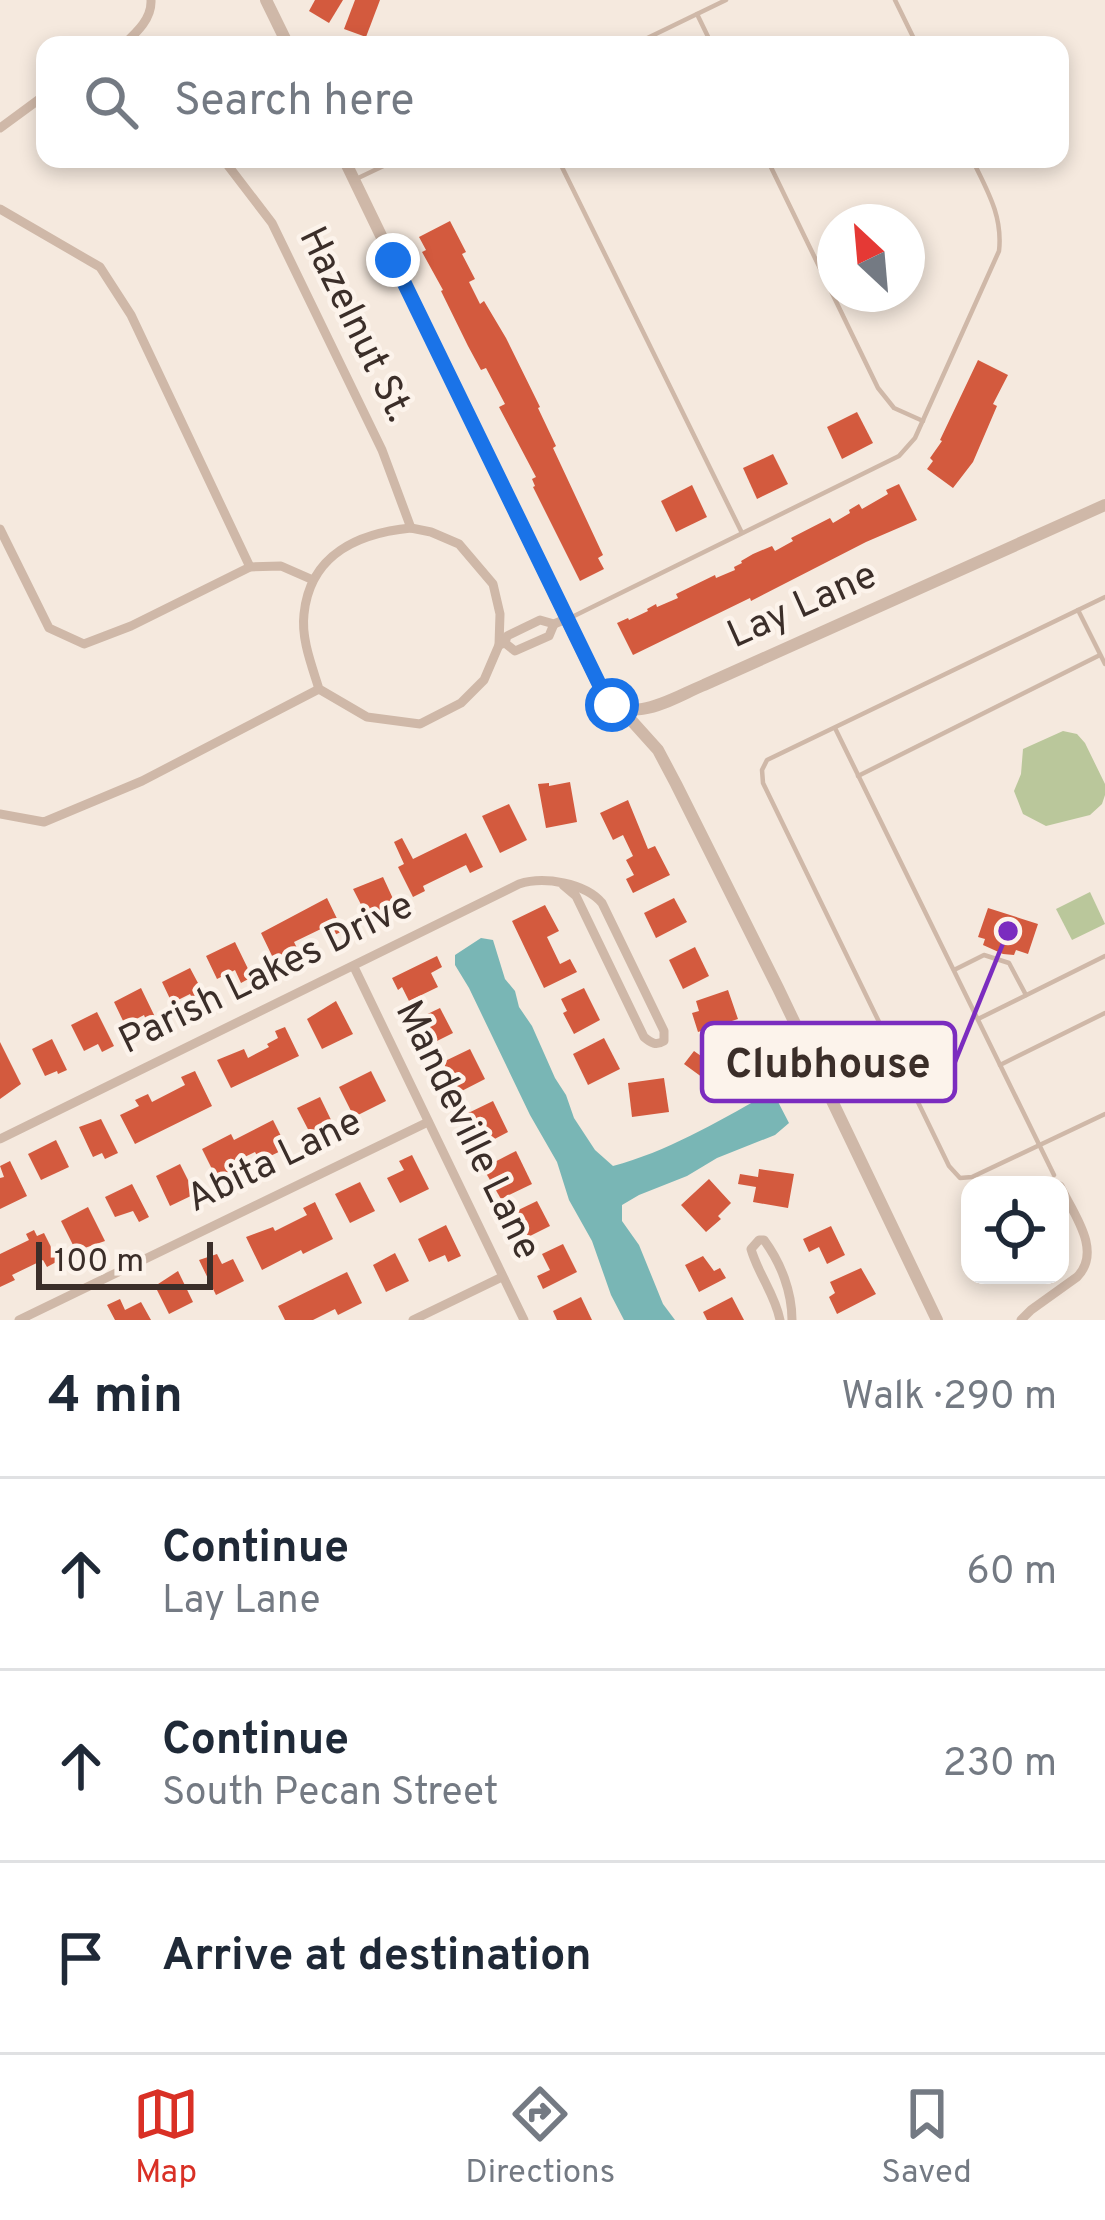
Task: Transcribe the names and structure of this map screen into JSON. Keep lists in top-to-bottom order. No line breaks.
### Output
{"streets":{"street":["Hazelnut St.","Lay Lane","Parish Lakes Drive","Mandeville Lane","Abita Lane"]},"crossings":[["Parish Lakes Drive","Mandeville Lane"],["Mandeville Lane","Abita Lane"]],"places":["Clubhouse"],"scale_bar":"100 m","north":"top left","page":{"search":"Search here","scale":"100 m","heading":["4 min","Walk · 290 m"],"list":[["Continue","Lay Lane","60 m"],["Continue","South Pecan Street","230 m"],"Arrive at destination"],"nav":["Map","Directions","Saved"]}}
